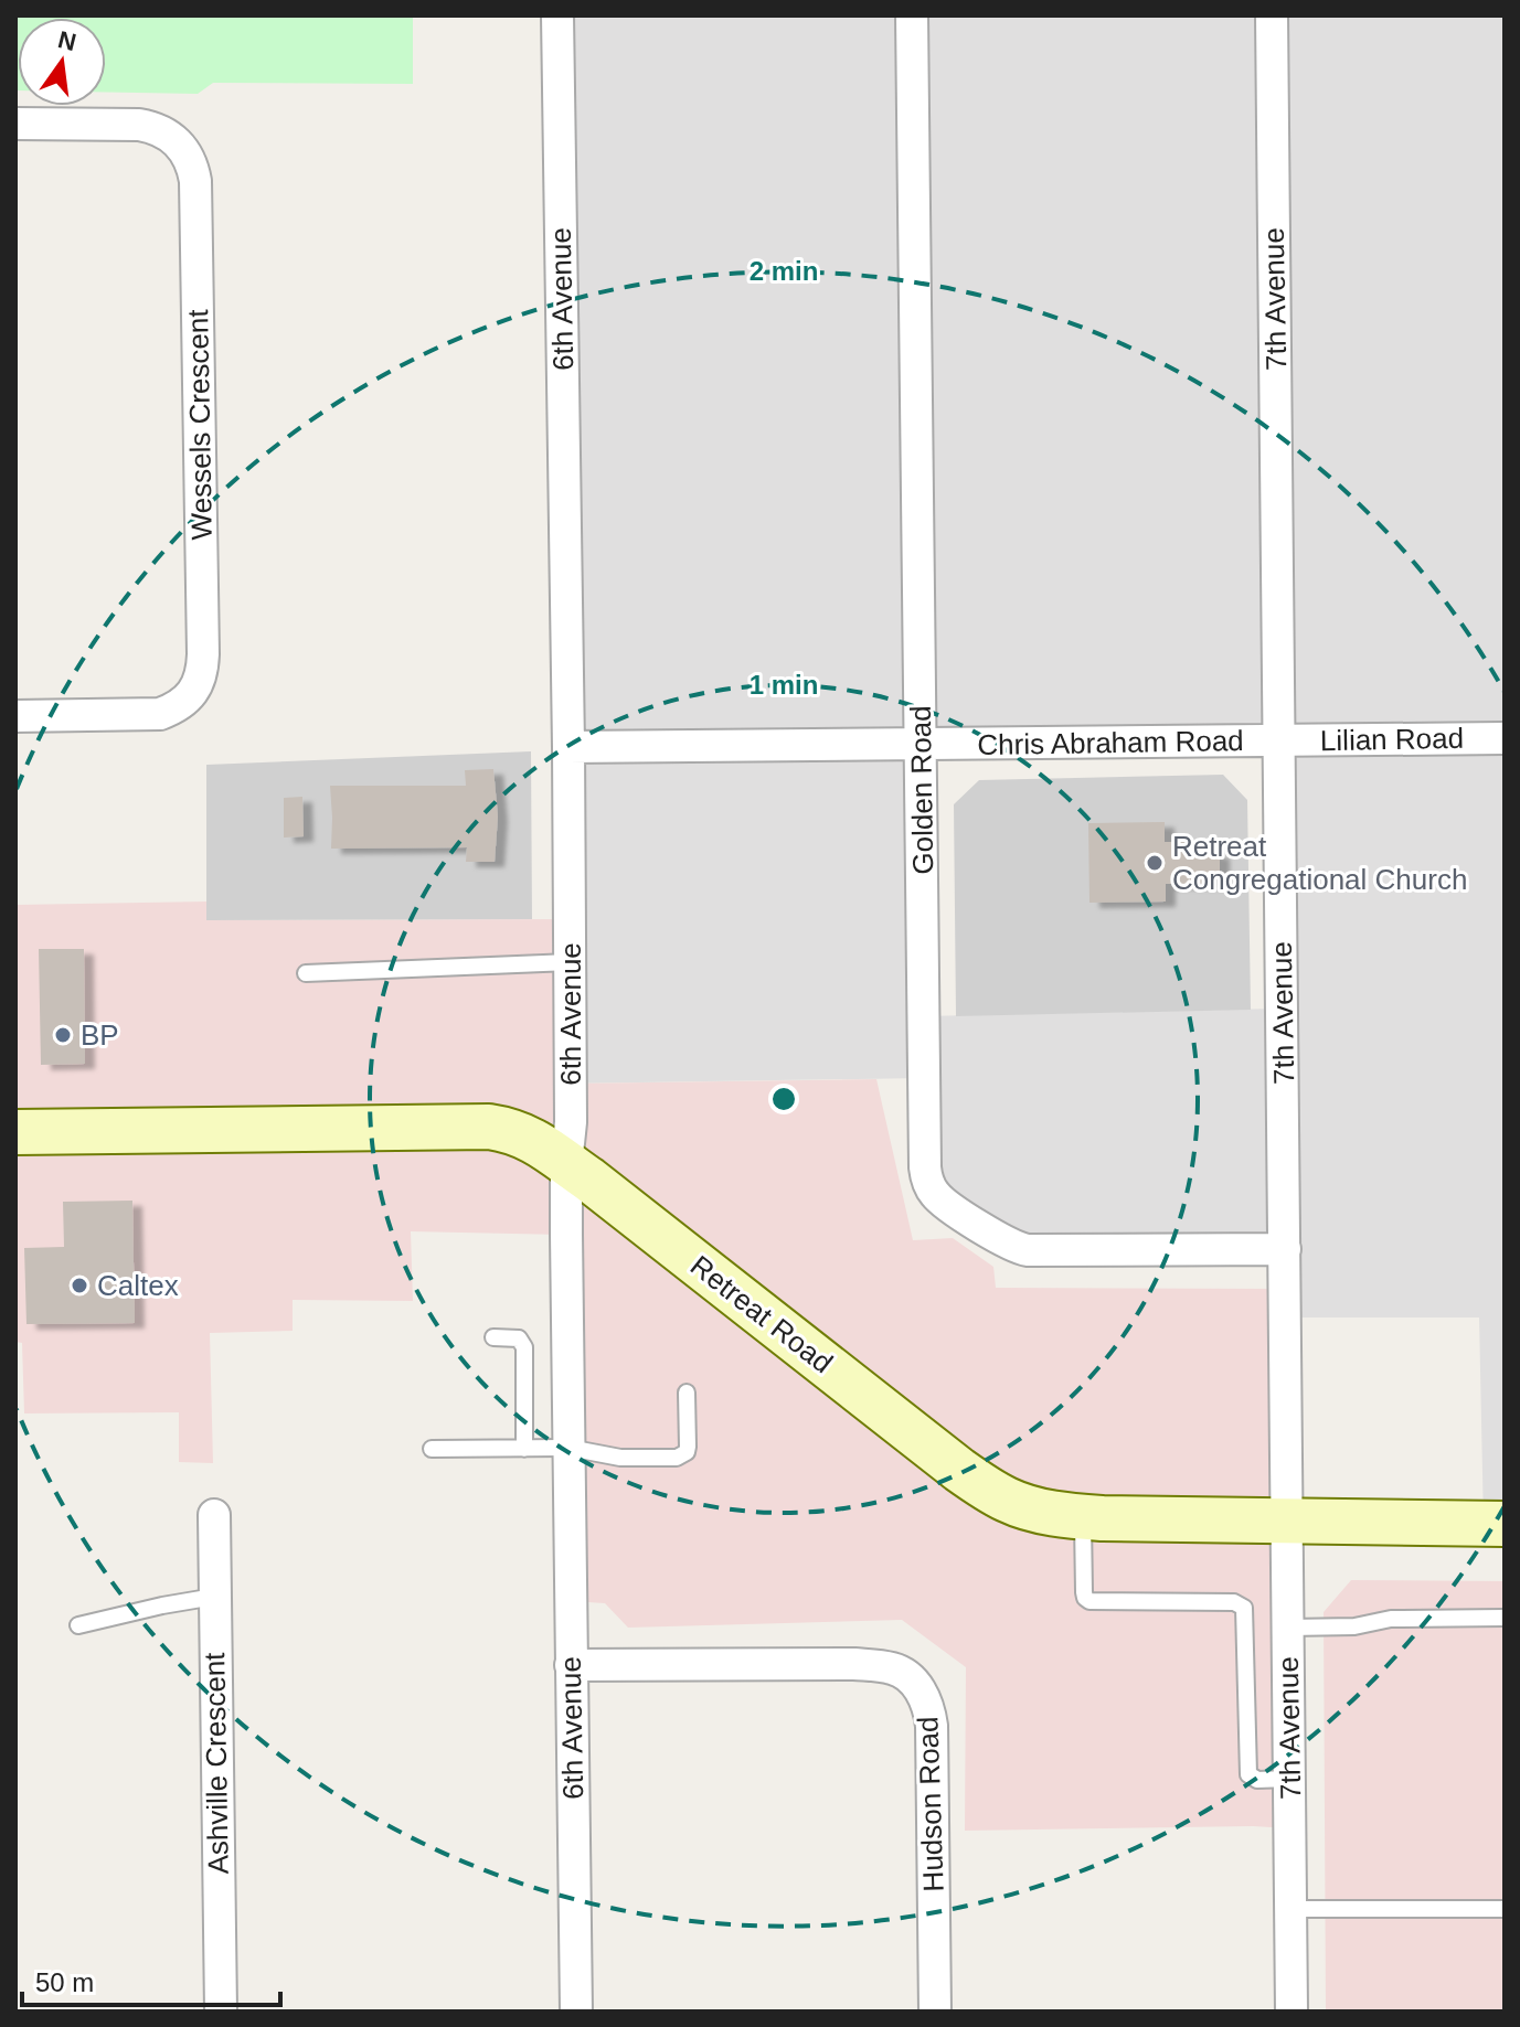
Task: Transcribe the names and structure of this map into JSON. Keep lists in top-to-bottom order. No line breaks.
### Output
{"streets":{"main road":["Retreat Road"],"street":["6th Avenue","7th Avenue","Wessels Crescent","Lilian Road","Chris Abraham Road","Golden Road","Ashville Crescent","Hudson Road"]},"crossings":[["6th Avenue","Chris Abraham Road"],["6th Avenue","Retreat Road"],["6th Avenue","Hudson Road"],["7th Avenue","Lilian Road"],["7th Avenue","Chris Abraham Road"],["7th Avenue","Golden Road"],["7th Avenue","Retreat Road"],["Lilian Road","Chris Abraham Road"],["Chris Abraham Road","Golden Road"]],"places":["Retreat Congregational Church","BP","Caltex"],"scale_bar":"50 m","north":"top","rings":["2 min","1 min"]}
